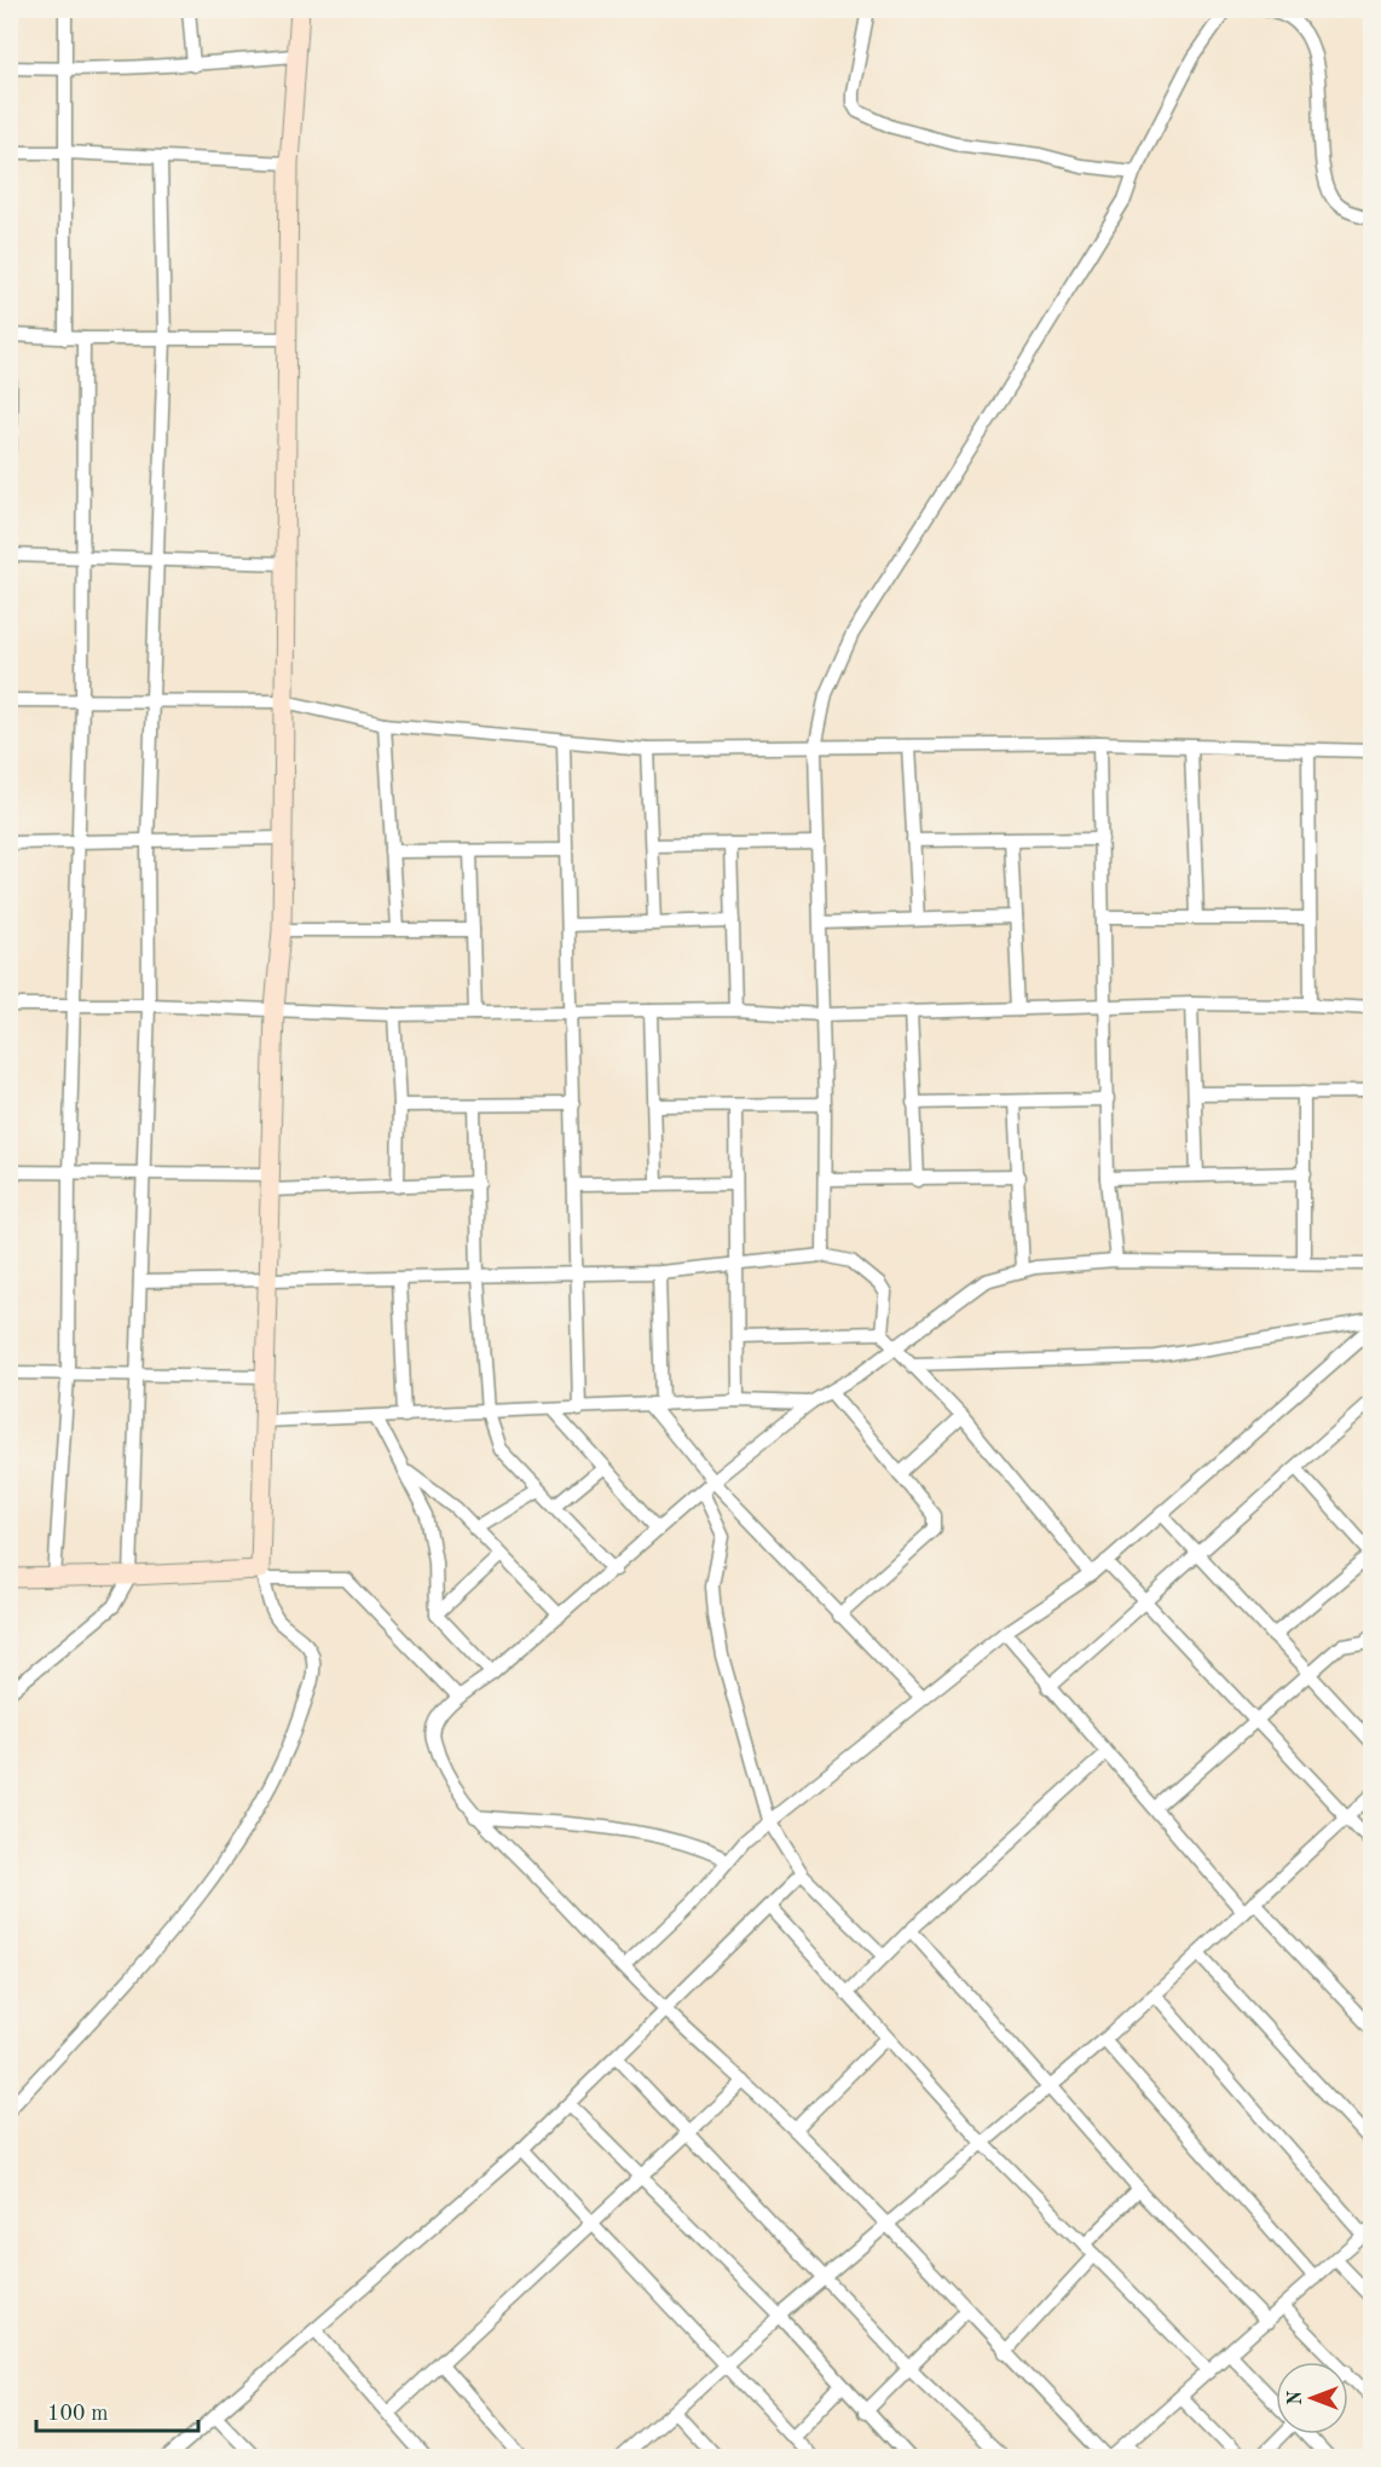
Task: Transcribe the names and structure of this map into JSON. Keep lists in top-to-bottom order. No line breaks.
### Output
{"scale_bar":"100 m","north":"left"}
